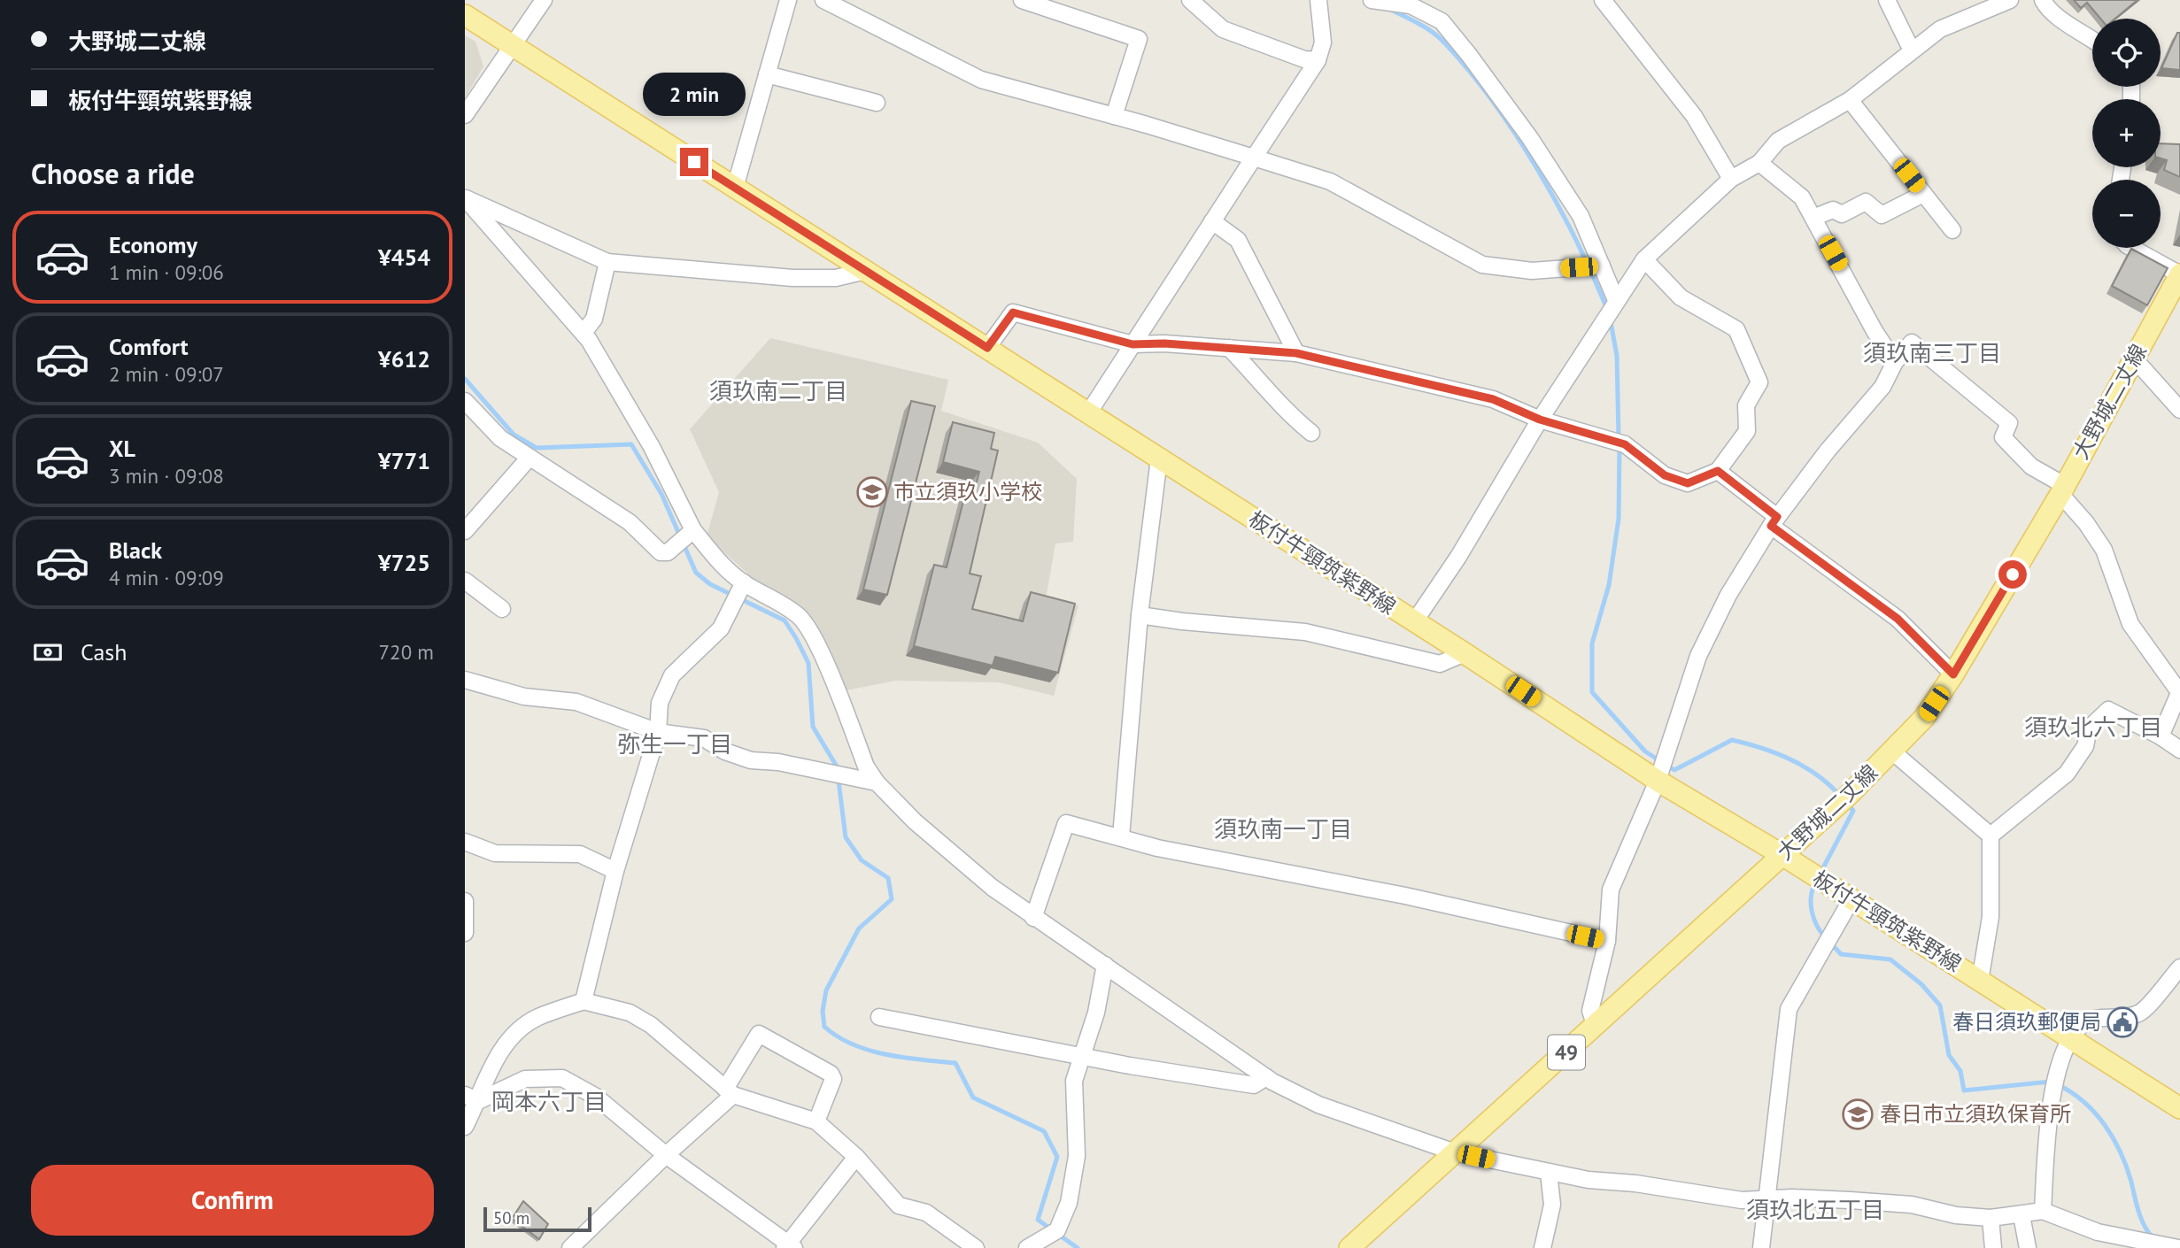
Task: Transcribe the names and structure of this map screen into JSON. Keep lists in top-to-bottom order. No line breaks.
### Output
{"streets":{"main road":["大野城二丈線","板付牛頸筑紫野線","49"]},"crossings":[["大野城二丈線","板付牛頸筑紫野線"]],"districts":["須玖南三丁目","須玖南二丁目","須玖北六丁目","弥生一丁目","須玖南一丁目","岡本六丁目","須玖北五丁目"],"places":{"school or university":["市立須玖小学校","春日市立須玖保育所"],"public building":["春日須玖郵便局"]},"scale_bar":"50 m","page":{"banner":["大野城二丈線","板付牛頸筑紫野線"],"map_buttons":["+","−"],"bubble":"2 min","heading":"Choose a ride","list":[{"name":"Economy","note":"1 min · 09:06","value":"¥454"},{"name":"Comfort","note":"2 min · 09:07","value":"¥612"},{"name":"XL","note":"3 min · 09:08","value":"¥771"},{"name":"Black","note":"4 min · 09:09","value":"¥725"}],"pay":["Cash","720 m"],"buttons":"Confirm","scale":"50 m"}}
